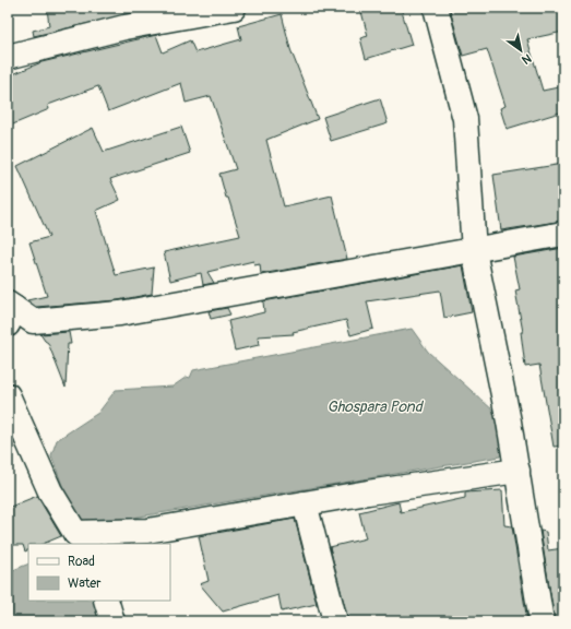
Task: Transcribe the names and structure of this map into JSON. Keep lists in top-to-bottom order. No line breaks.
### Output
{"water":["Ghospara Pond"],"legend":["Road","Water"],"north":"bottom right"}
